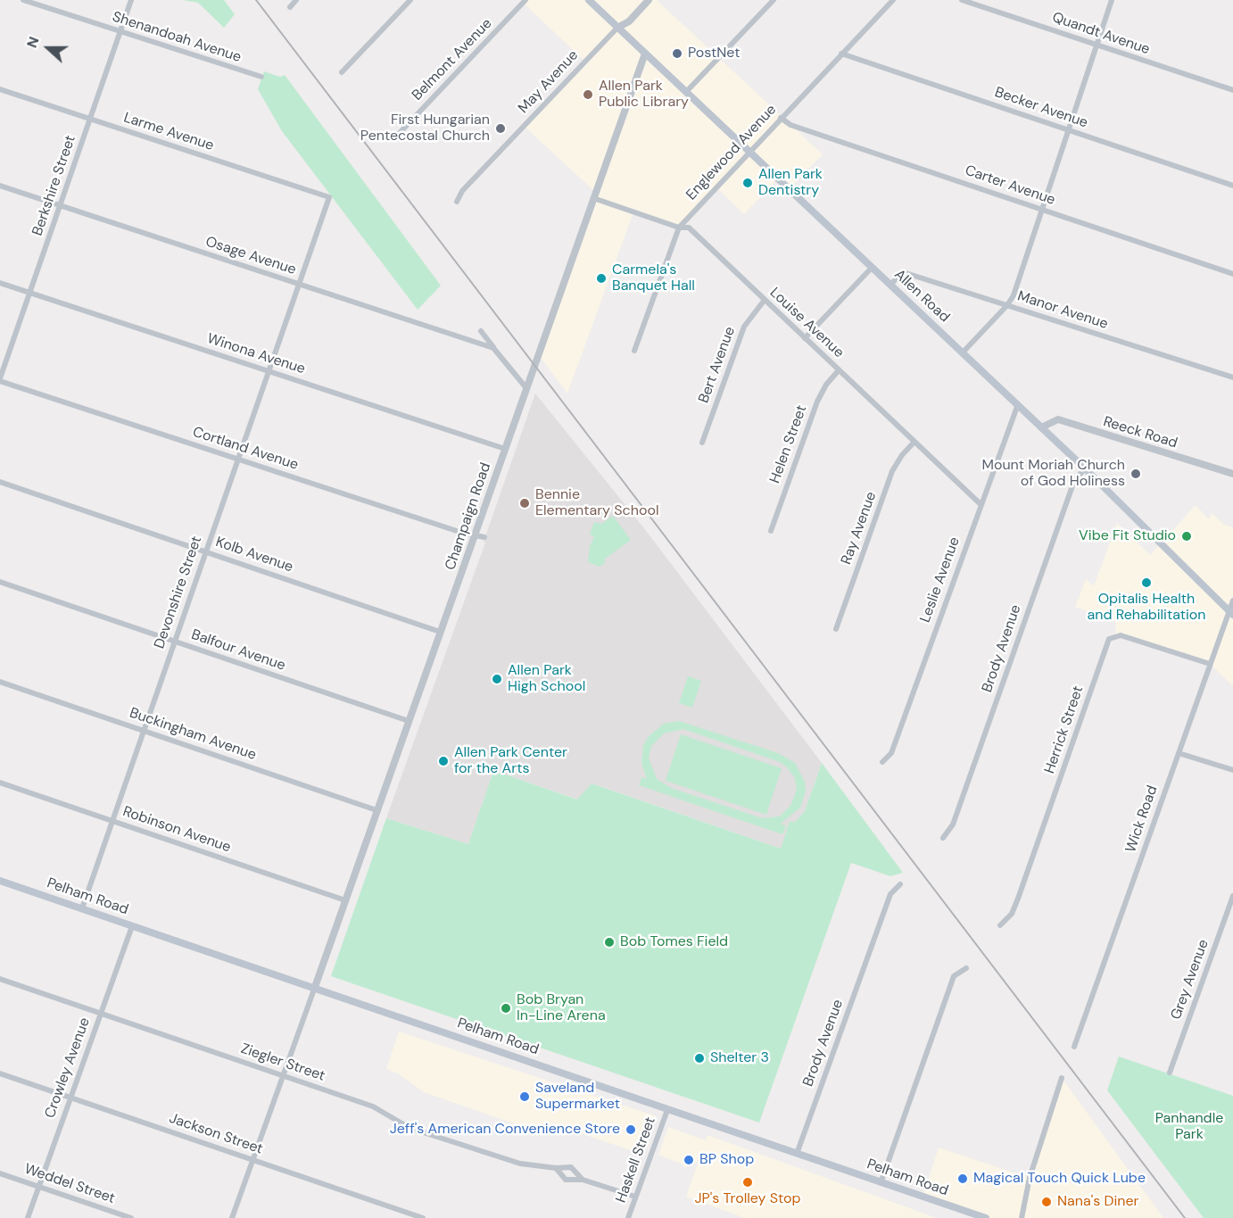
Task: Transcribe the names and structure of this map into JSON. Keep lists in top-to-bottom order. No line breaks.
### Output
{"streets":{"main road":["Allen Road","Pelham Road"],"street":["Quandt Avenue","Shenandoah Avenue","Belmont Avenue","May Avenue","Becker Avenue","Larme Avenue","Englewood Avenue","Berkshire Street","Carter Avenue","Osage Avenue","Manor Avenue","Louise Avenue","Winona Avenue","Bert Avenue","Reeck Road","Helen Street","Cortland Avenue","Champaign Road","Ray Avenue","Kolb Avenue","Leslie Avenue","Devonshire Street","Brody Avenue","Balfour Avenue","Herrick Street","Buckingham Avenue","Wick Road","Robinson Avenue","Grey Avenue","Ziegler Street","Crowley Avenue","Jackson Street","Haskell Street","Weddel Street"]},"crossings":[["Shenandoah Avenue","Berkshire Street"],["May Avenue","Allen Road"],["Becker Avenue","Englewood Avenue"],["Larme Avenue","Berkshire Street"],["Larme Avenue","Devonshire Street"],["Englewood Avenue","Carter Avenue"],["Englewood Avenue","Allen Road"],["Englewood Avenue","Louise Avenue"],["Berkshire Street","Osage Avenue"],["Berkshire Street","Winona Avenue"],["Berkshire Street","Cortland Avenue"],["Osage Avenue","Devonshire Street"],["Allen Road","Manor Avenue"],["Allen Road","Reeck Road"],["Allen Road","Champaign Road"],["Allen Road","Leslie Avenue"],["Allen Road","Brody Avenue"],["Allen Road","Wick Road"],["Louise Avenue","Bert Avenue"],["Louise Avenue","Helen Street"],["Louise Avenue","Champaign Road"],["Louise Avenue","Ray Avenue"],["Louise Avenue","Leslie Avenue"],["Winona Avenue","Champaign Road"],["Winona Avenue","Devonshire Street"],["Cortland Avenue","Champaign Road"],["Cortland Avenue","Devonshire Street"],["Champaign Road","Kolb Avenue"],["Champaign Road","Balfour Avenue"],["Champaign Road","Buckingham Avenue"],["Champaign Road","Robinson Avenue"],["Champaign Road","Pelham Road"],["Kolb Avenue","Devonshire Street"],["Devonshire Street","Balfour Avenue"],["Devonshire Street","Buckingham Avenue"],["Devonshire Street","Robinson Avenue"],["Devonshire Street","Pelham Road"],["Brody Avenue","Pelham Road"],["Herrick Street","Wick Road"],["Pelham Road","Crowley Avenue"],["Pelham Road","Haskell Street"],["Ziegler Street","Crowley Avenue"],["Ziegler Street","Haskell Street"],["Crowley Avenue","Jackson Street"],["Crowley Avenue","Weddel Street"]],"parks":["Panhandle Park"],"places":["PostNet","Allen Park Public Library","First Hungarian Pentecostal Church","Allen Park Dentistry","Carmela's Banquet Hall","Mount Moriah Church of God Holiness","Bennie Elementary School","Vibe Fit Studio","Opitalis Health and Rehabilitation","Allen Park High School","Allen Park Center for the Arts","Bob Tomes Field","Bob Bryan In-Line Arena","Shelter 3","Saveland Supermarket","Jeff's American Convenience Store","BP Shop","Magical Touch Quick Lube","JP's Trolley Stop","Nana's Diner"],"north":"left"}
